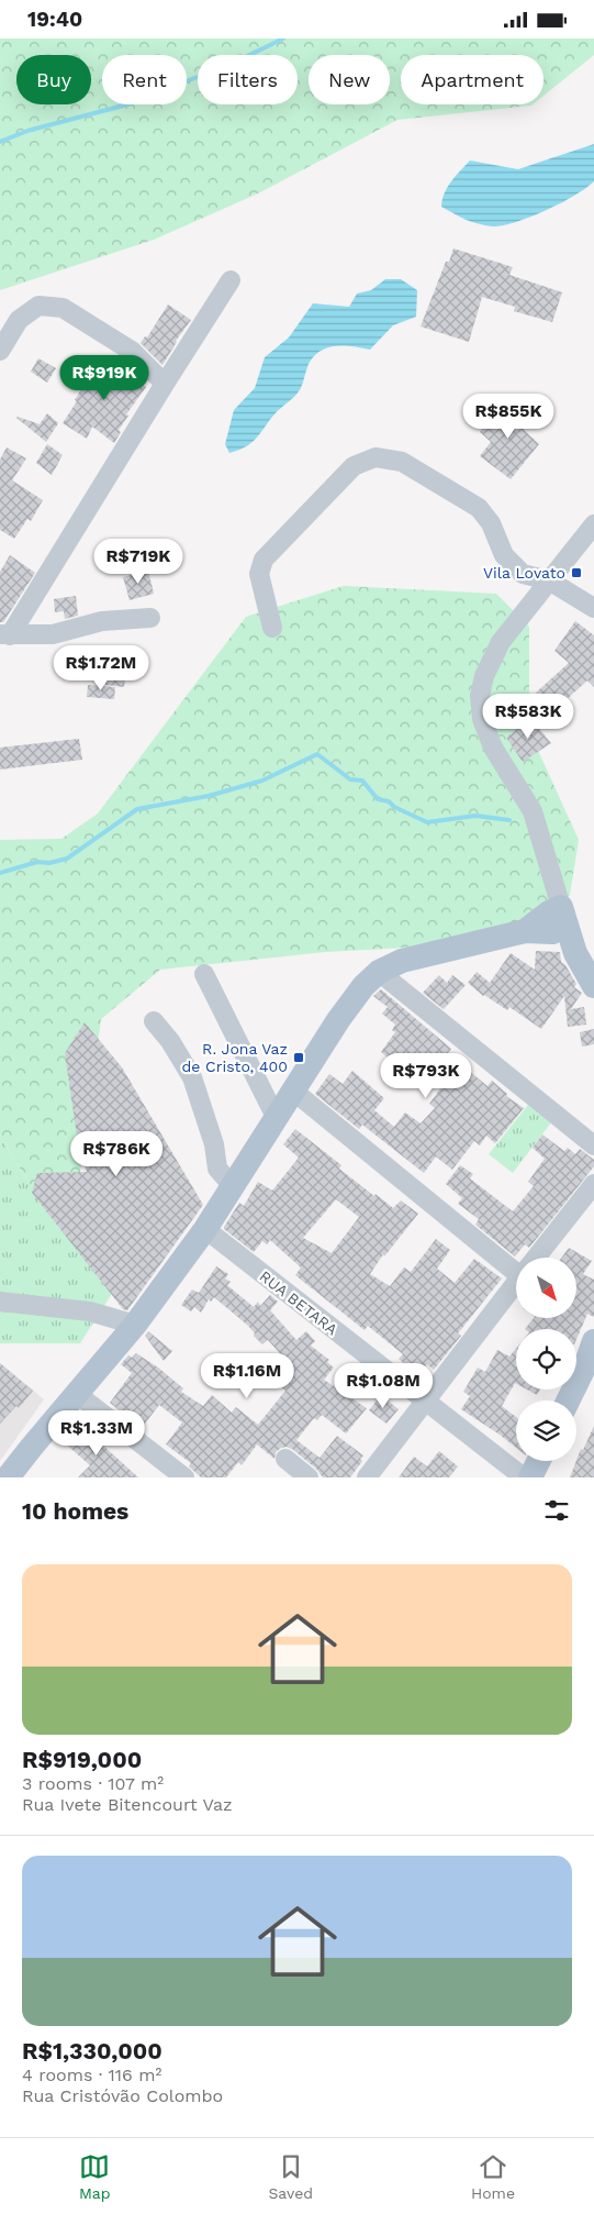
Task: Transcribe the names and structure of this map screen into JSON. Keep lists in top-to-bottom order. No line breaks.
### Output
{"streets":{"street":["RUA BETARA"]},"places":{"transit":["Vila Lovato","R. Jona Vaz de Cristo, 400"]},"north":"bottom right","page":{"status":"19:40","chip":["Buy","Rent","Filters","New","Apartment"],"price":["R$919K","R$855K","R$719K","R$1.72M","R$583K","R$793K","R$786K","R$1.16M","R$1.08M","R$1.33M"],"heading":"10 homes","list":[{"name":"R$919,000","note":"3 rooms · 107 m² · Rua Ivete Bitencourt Vaz"},{"name":"R$1,330,000","note":"4 rooms · 116 m² · Rua Cristóvão Colombo"}],"tabs":["Map","Saved","Home"]}}
